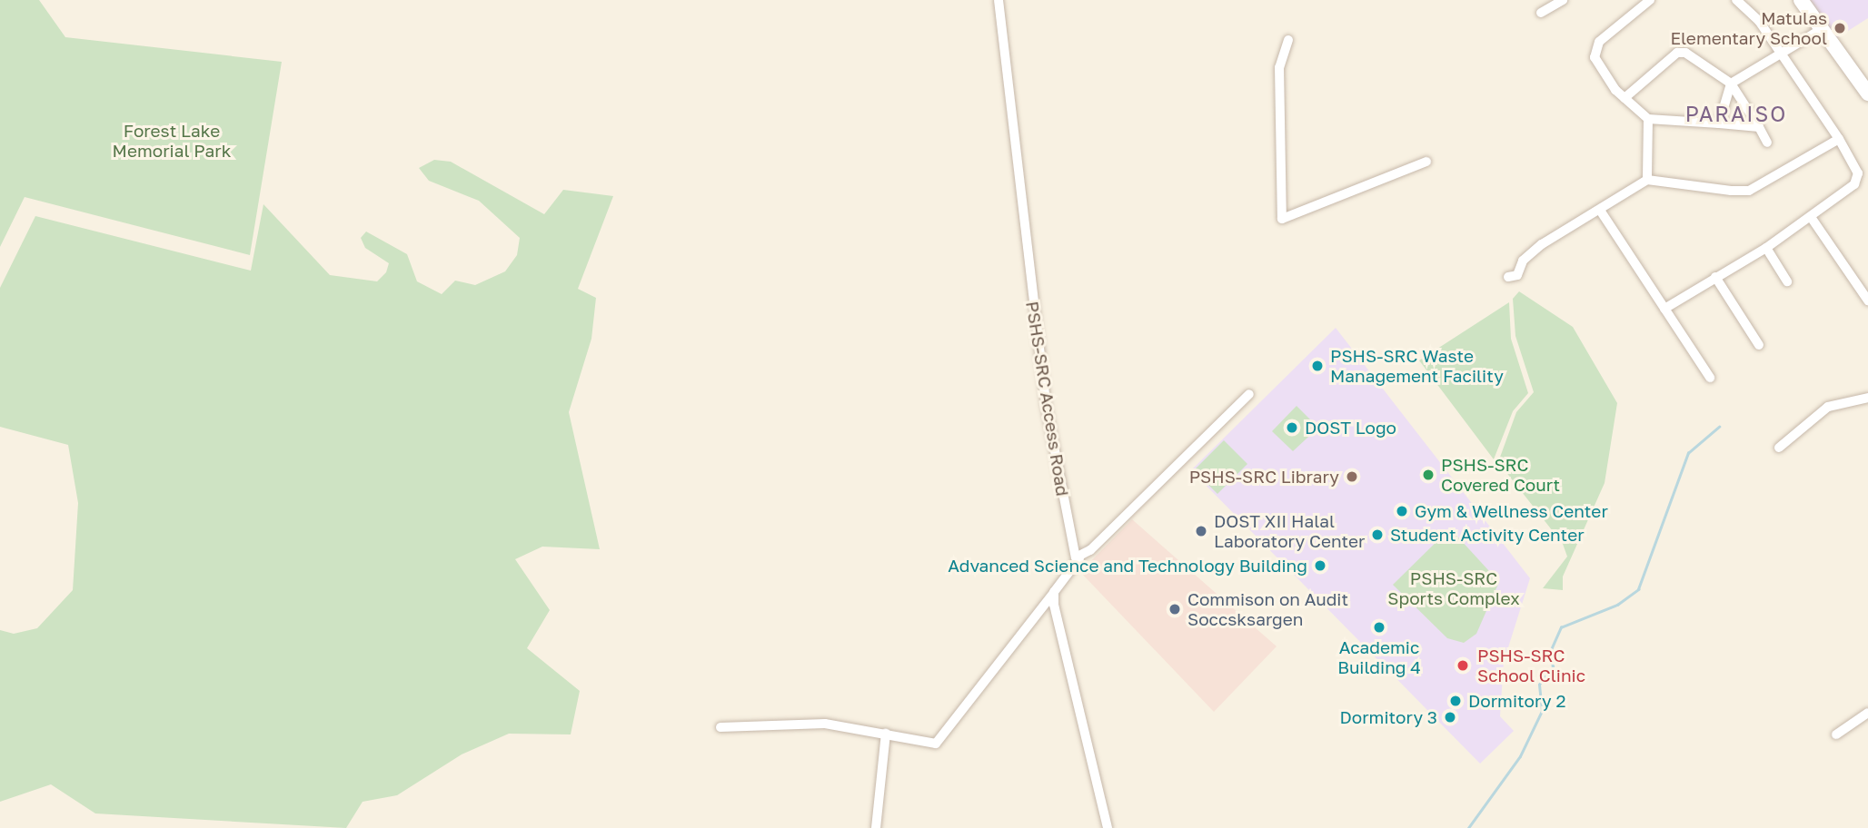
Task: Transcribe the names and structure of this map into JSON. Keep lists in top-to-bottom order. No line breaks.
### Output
{"streets":{"street":["PSHS-SRC Access Road"]},"districts":["PARAISO"],"parks":["Forest Lake Memorial Park","PSHS-SRC Sports Complex"],"places":["Matulas Elementary School","PSHS-SRC Waste Management Facility","DOST Logo","PSHS-SRC Covered Court","PSHS-SRC Library","Gym & Wellness Center","DOST XII Halal Laboratory Center","Student Activity Center","Advanced Science and Technology Building","Commison on Audit Soccsksargen","Academic Building 4","PSHS-SRC School Clinic","Dormitory 2","Dormitory 3"]}
